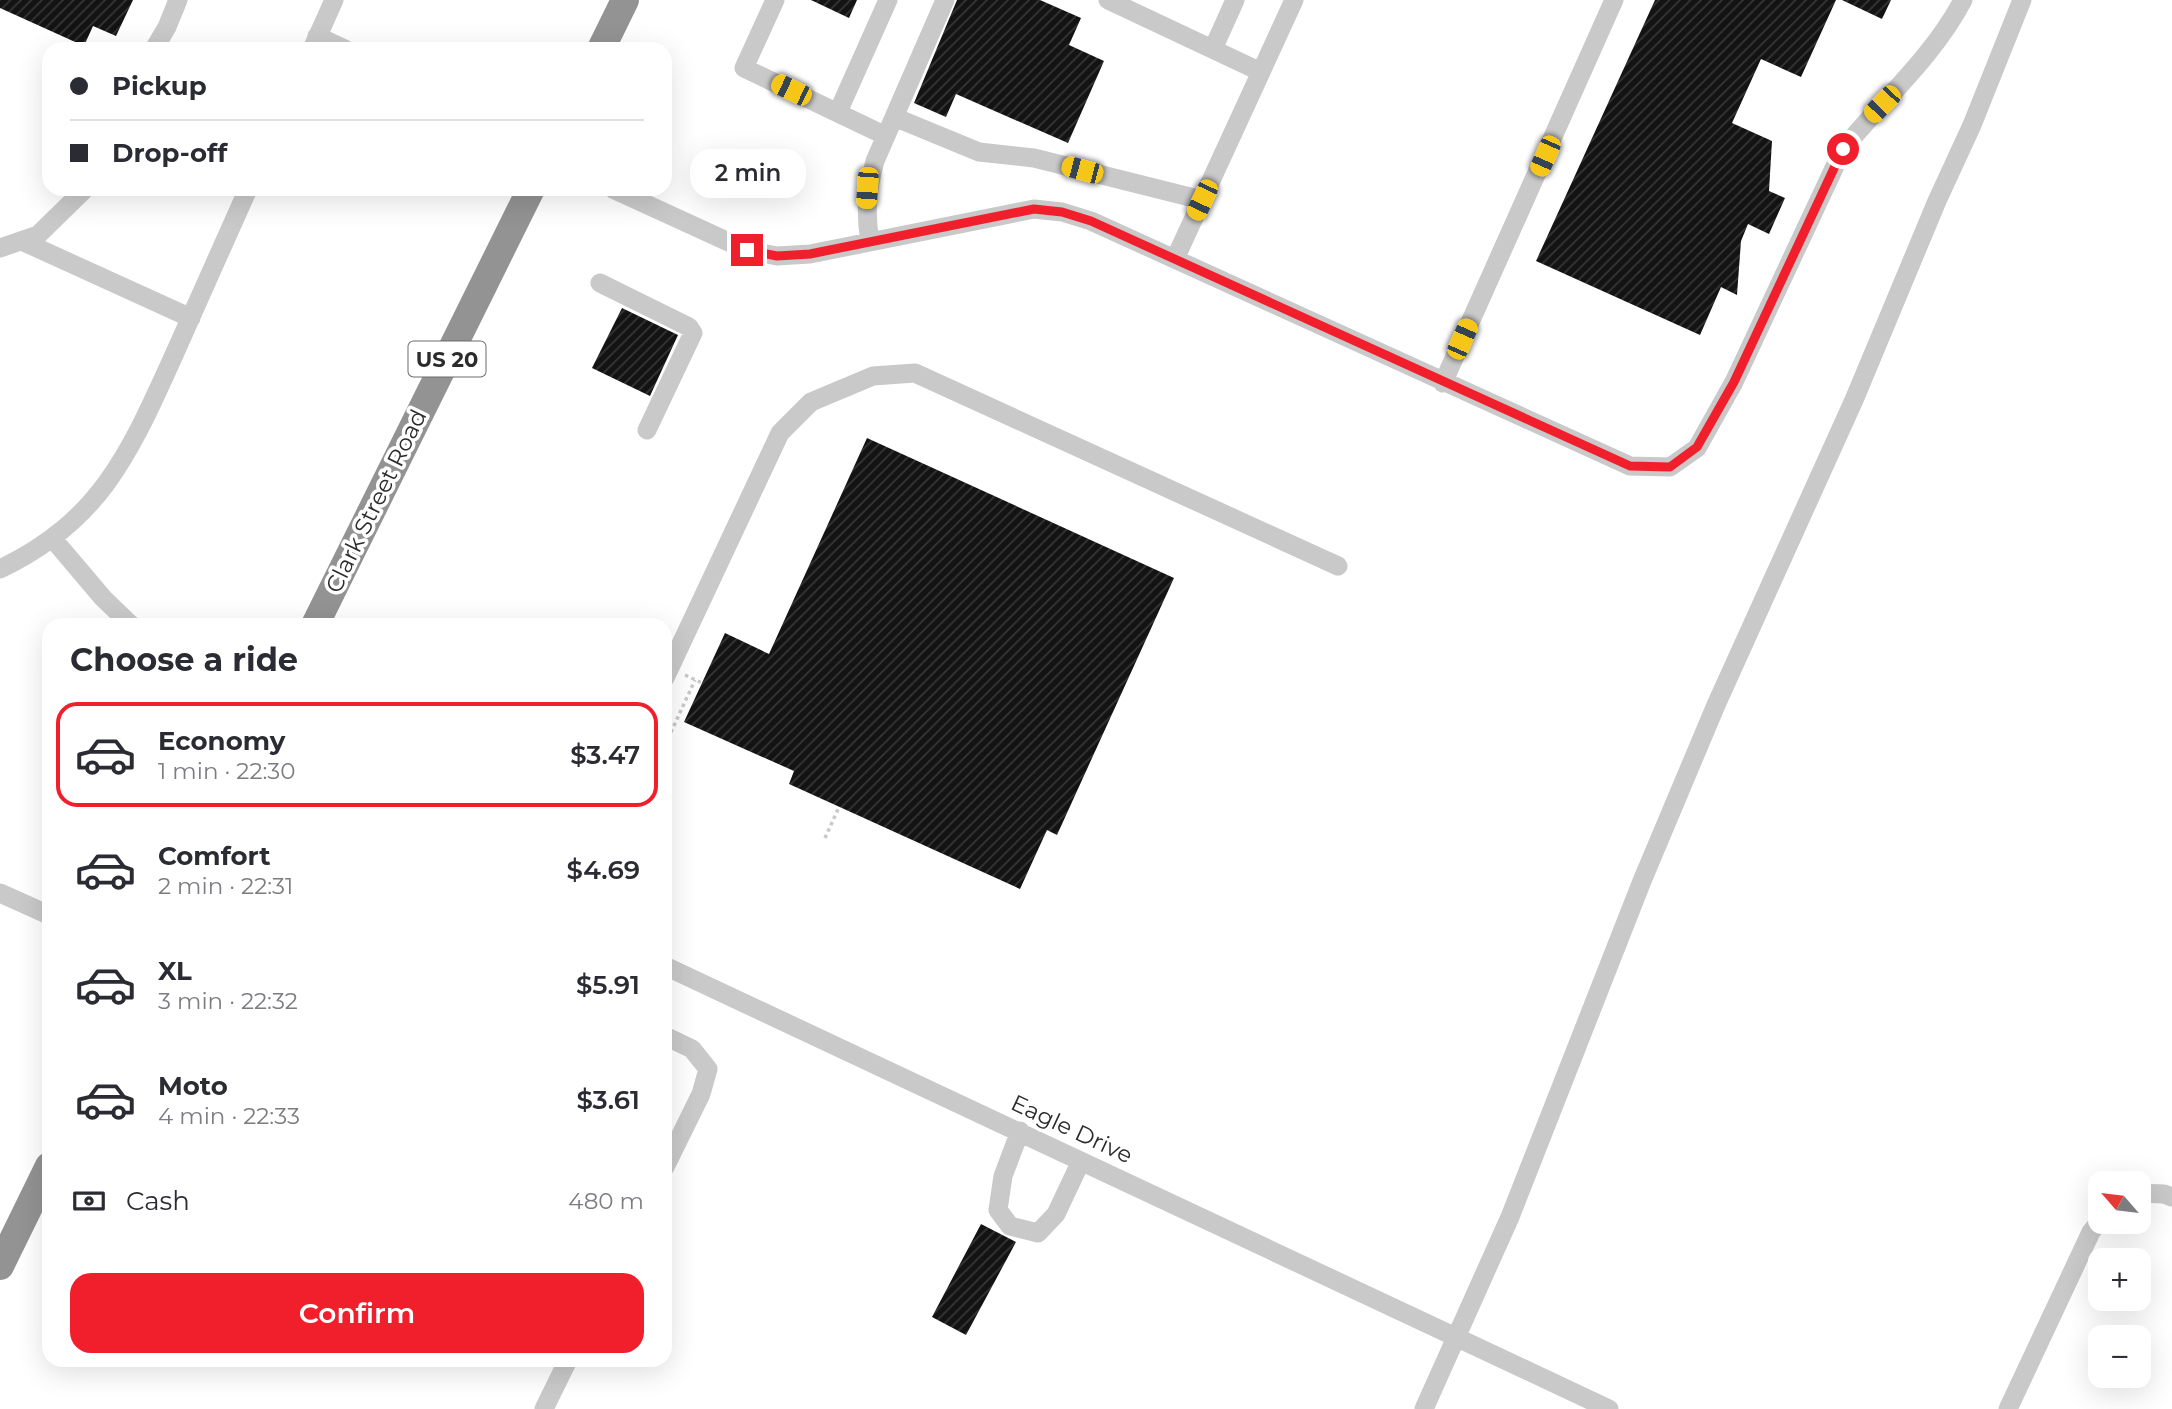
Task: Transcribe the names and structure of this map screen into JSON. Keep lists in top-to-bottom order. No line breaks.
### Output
{"streets":{"highway":["US 20","Clark Street Road"],"street":["Eagle Drive"]},"north":"top left","page":{"banner":["Pickup","Drop-off"],"bubble":"2 min","heading":"Choose a ride","list":[{"name":"Economy","note":"1 min · 22:30","value":"$3.47"},{"name":"Comfort","note":"2 min · 22:31","value":"$4.69"},{"name":"XL","note":"3 min · 22:32","value":"$5.91"},{"name":"Moto","note":"4 min · 22:33","value":"$3.61"}],"pay":["Cash","480 m"],"map_buttons":["+","−"],"buttons":"Confirm"}}
